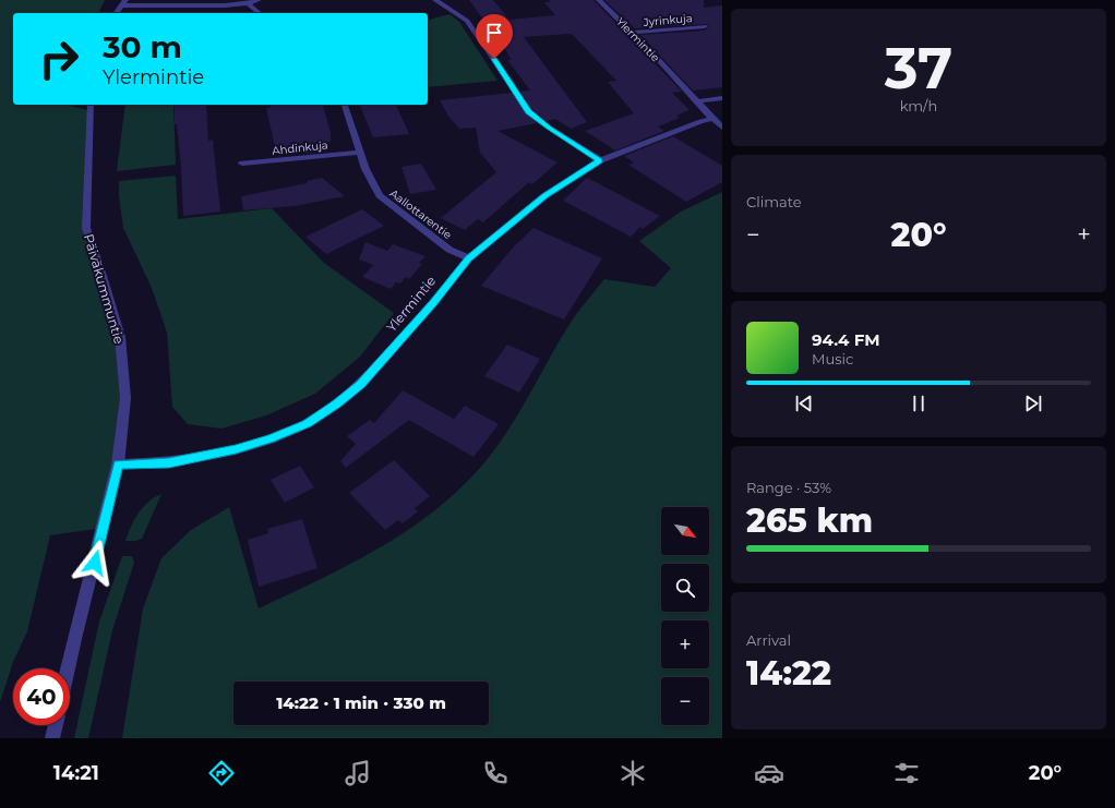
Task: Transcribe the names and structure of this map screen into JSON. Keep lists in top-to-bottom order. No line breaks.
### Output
{"streets":{"street":["Jyrinkuja","Ylermintie","Ahdinkuja","Aallottarentie","Päiväkummuntie"]},"crossings":[["Jyrinkuja","Ylermintie"],["Ylermintie","Aallottarentie"],["Ylermintie","Päiväkummuntie"],["Ahdinkuja","Aallottarentie"]],"north":"bottom right","page":{"tile":[["37","km/h"],"Climate",["Range · 53%","265 km"],["Arrival","14:22"]],"turn":["30 m","Ylermintie"],"heat":["−","20°","+"],"song":["94.4 FM","Music"],"map_buttons":["+","−"],"limit":"40","trip":"14:22 · 1 min · 330 m","tabs":["14:21","20°"]}}
